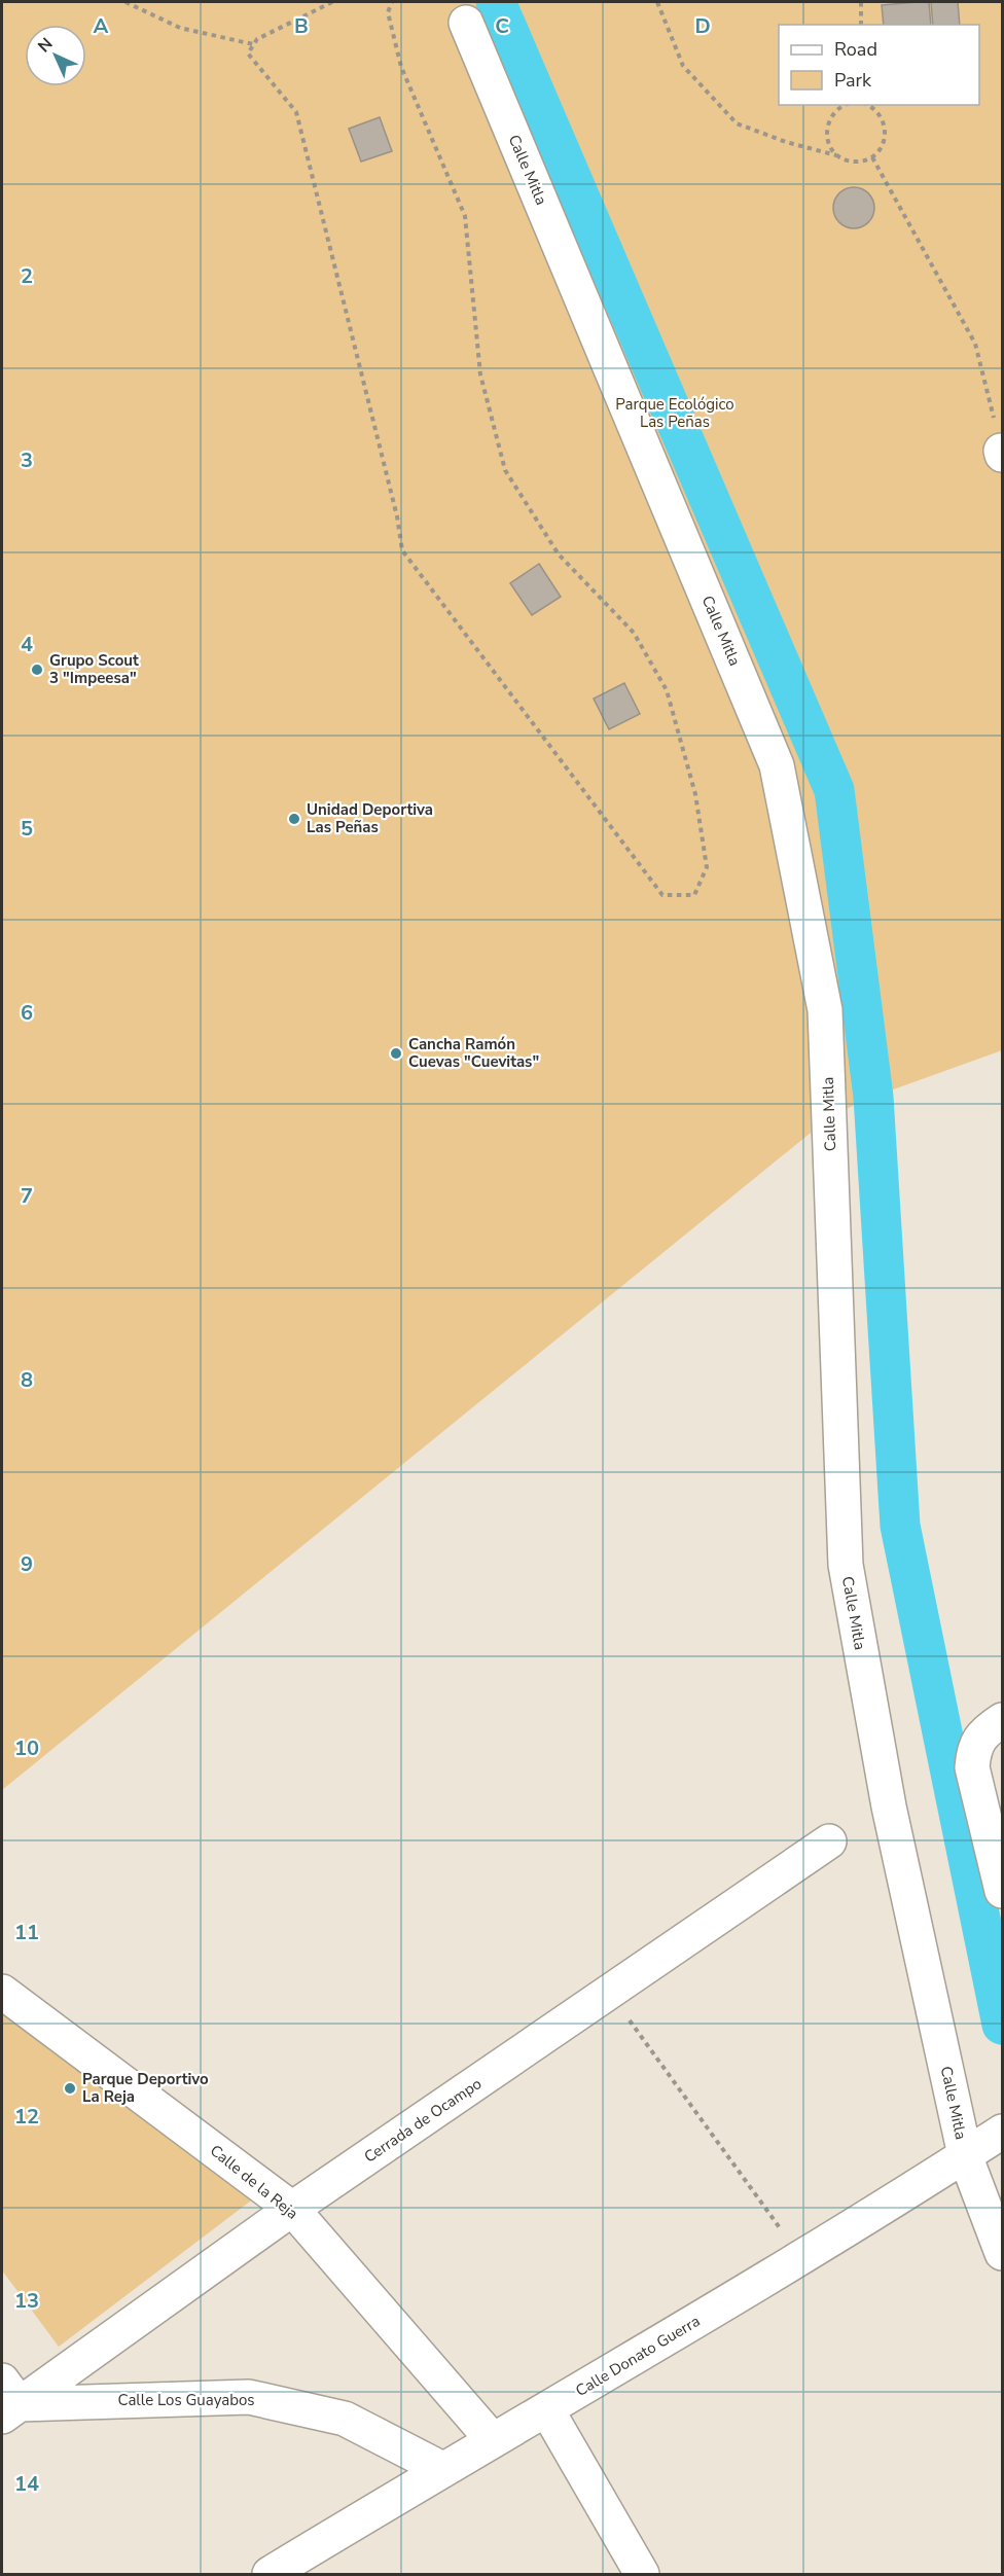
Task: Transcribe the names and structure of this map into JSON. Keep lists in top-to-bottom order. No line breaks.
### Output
{"streets":{"street":["Calle Mitla","Cerrada de Ocampo","Calle de la Reja","Calle Donato Guerra","Calle Los Guayabos"]},"crossings":[["Calle Mitla","Calle Donato Guerra"],["Cerrada de Ocampo","Calle de la Reja"],["Cerrada de Ocampo","Calle Los Guayabos"],["Calle de la Reja","Calle Donato Guerra"],["Calle Donato Guerra","Calle Los Guayabos"]],"parks":["Parque Ecológico Las Peñas"],"places":["Grupo Scout 3 \"Impeesa\"","Unidad Deportiva Las Peñas","Cancha Ramón Cuevas \"Cuevitas\"","Parque Deportivo La Reja"],"legend":["Road","Park"],"north":"top left","grid":{"columns":["A","B","C","D"],"rows":["2","3","4","5","6","7","8","9","10","11","12","13","14"]}}
